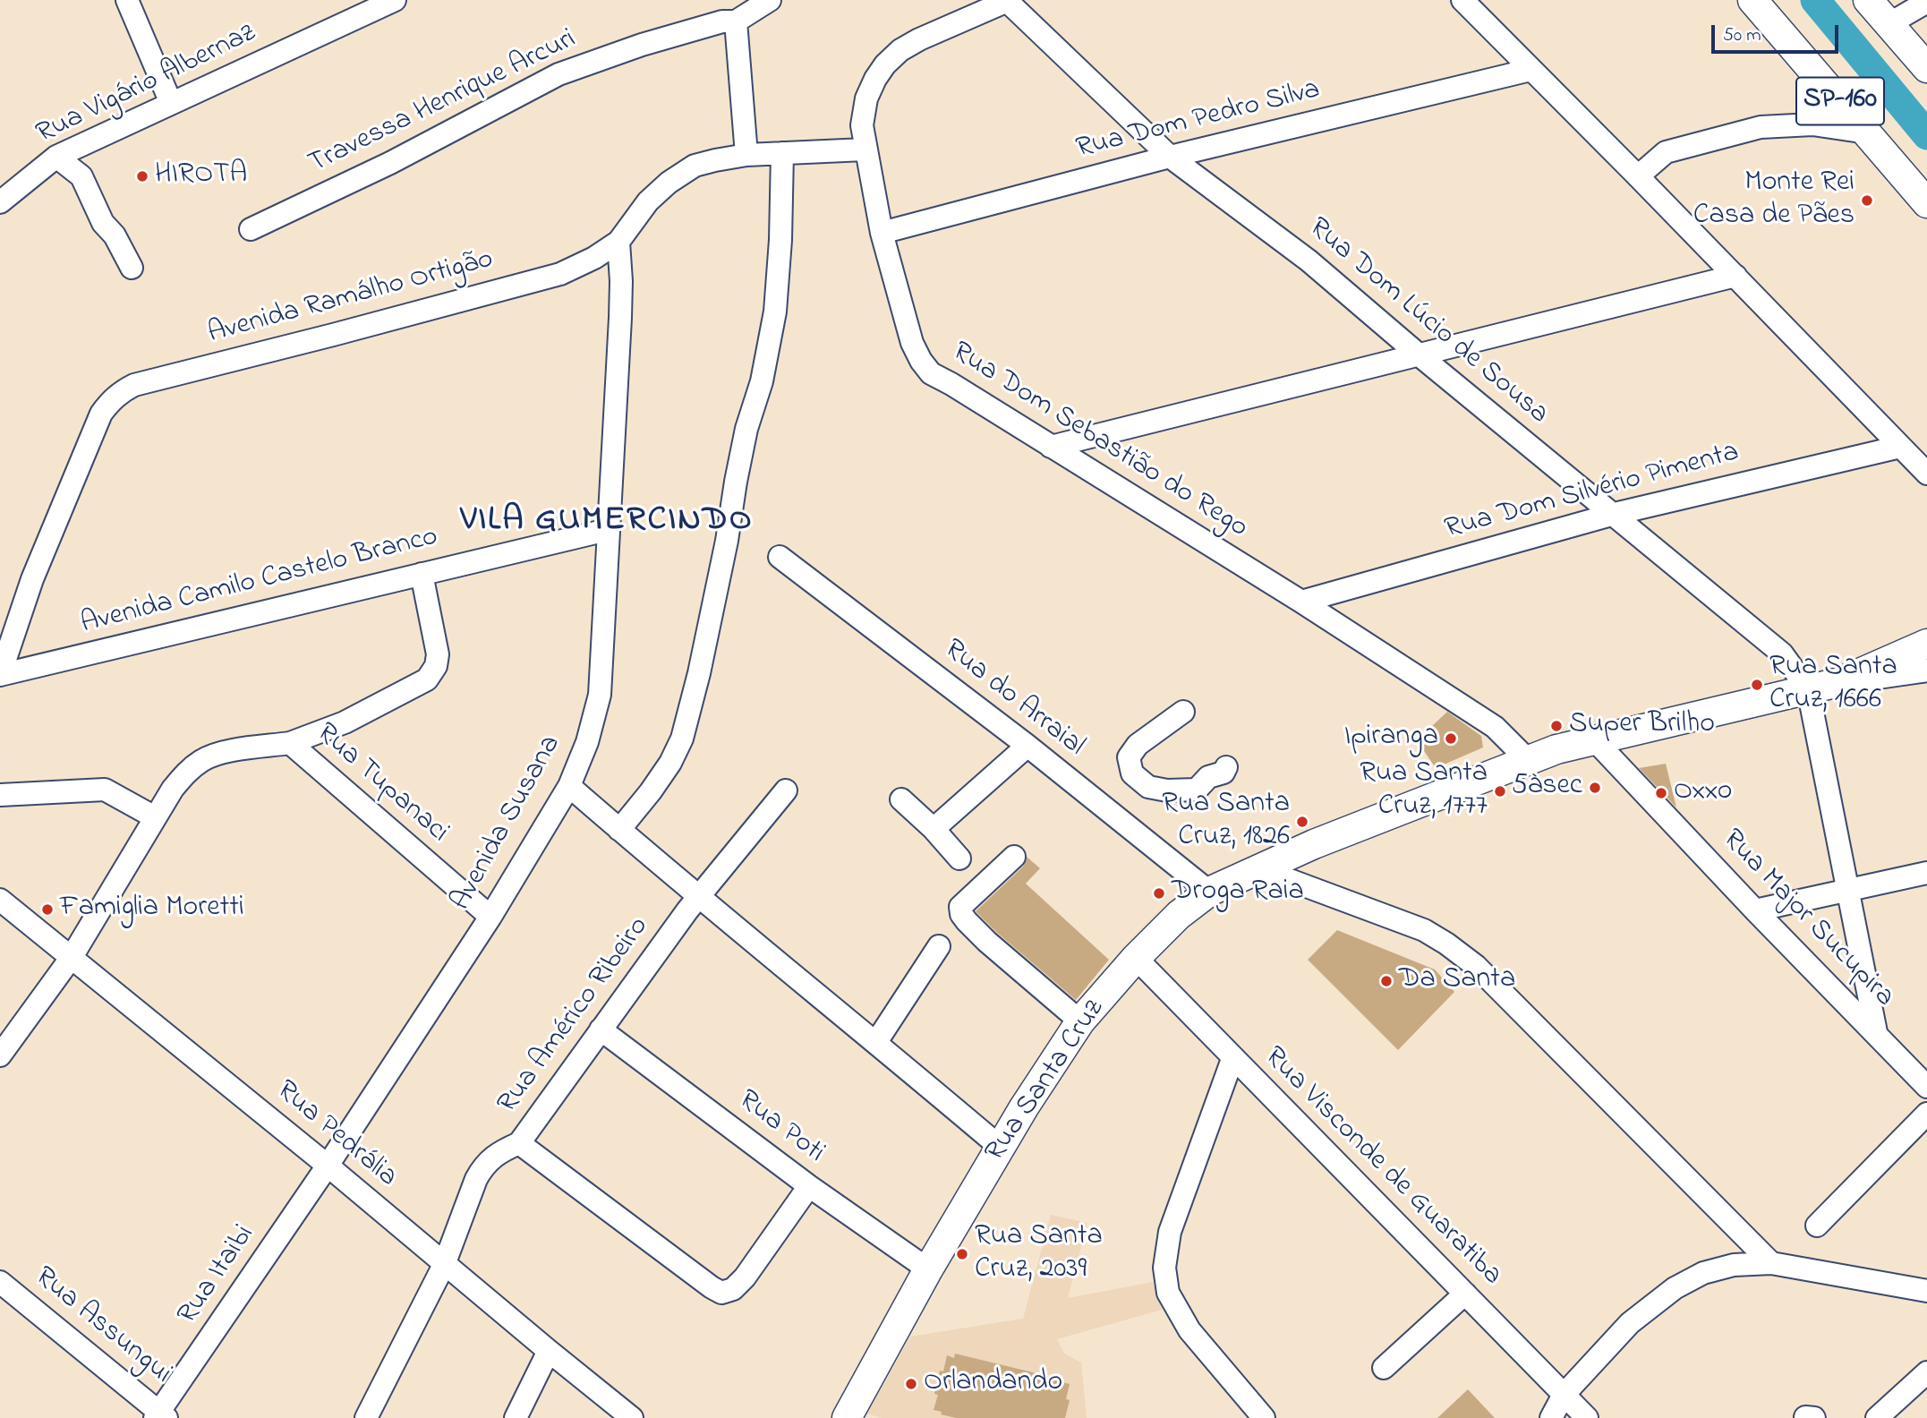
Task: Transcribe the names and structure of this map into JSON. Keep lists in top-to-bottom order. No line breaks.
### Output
{"streets":{"main road":["SP-160","Rua Santa Cruz"],"street":["Rua Vigário Albernaz","Travessa Henrique Arcuri","Rua Dom Pedro Silva","Avenida Ramálho Ortigão","Rua Dom Lúcio de Sousa","Rua Dom Sebastião do Rego","Rua Dom Silvério Pimenta","Avenida Camilo Castelo Branco","Rua do Arraial","Rua Tupanaci","Avenida Susana","Rua Major Sucupira","Rua Américo Ribeiro","Rua Poti","Rua Pedrália","Rua Visconde de Guaratiba","Rua Itaibi","Rua Assungui"]},"crossings":[["Rua Dom Pedro Silva","Rua Dom Lúcio de Sousa"],["Rua Dom Pedro Silva","Rua Dom Sebastião do Rego"],["Avenida Ramálho Ortigão","Rua Dom Sebastião do Rego"],["Avenida Ramálho Ortigão","Avenida Camilo Castelo Branco"],["Avenida Ramálho Ortigão","Avenida Susana"],["Rua Dom Lúcio de Sousa","Rua Dom Sebastião do Rego"],["Rua Dom Lúcio de Sousa","Rua Dom Silvério Pimenta"],["Rua Dom Lúcio de Sousa","Rua Santa Cruz"],["Rua Dom Sebastião do Rego","Rua Dom Silvério Pimenta"],["Rua Dom Sebastião do Rego","Rua Santa Cruz"],["Avenida Camilo Castelo Branco","Avenida Susana"],["Rua do Arraial","Rua Santa Cruz"],["Rua Tupanaci","Avenida Susana"],["Rua Tupanaci","Rua Pedrália"],["Avenida Susana","Rua Pedrália"],["Avenida Susana","Rua Itaibi"],["Rua Major Sucupira","Rua Santa Cruz"],["Rua Américo Ribeiro","Rua Poti"],["Rua Américo Ribeiro","Rua Pedrália"],["Rua Santa Cruz","Rua Poti"],["Rua Santa Cruz","Rua Visconde de Guaratiba"],["Rua Pedrália","Rua Itaibi"],["Rua Itaibi","Rua Assungui"]],"districts":["VILA GUMERCINDO"],"places":["HIROTA","Monte Rei Casa de Pães","Rua Santa Cruz, 1666","Super Brilho","Ipiranga","5àsec","Rua Santa Cruz, 1777","Oxxo","Rua Santa Cruz, 1826","Droga Raia","Famiglia Moretti","Da Santa","Rua Santa Cruz, 2039","Orlandando"],"scale_bar":"50 m"}
